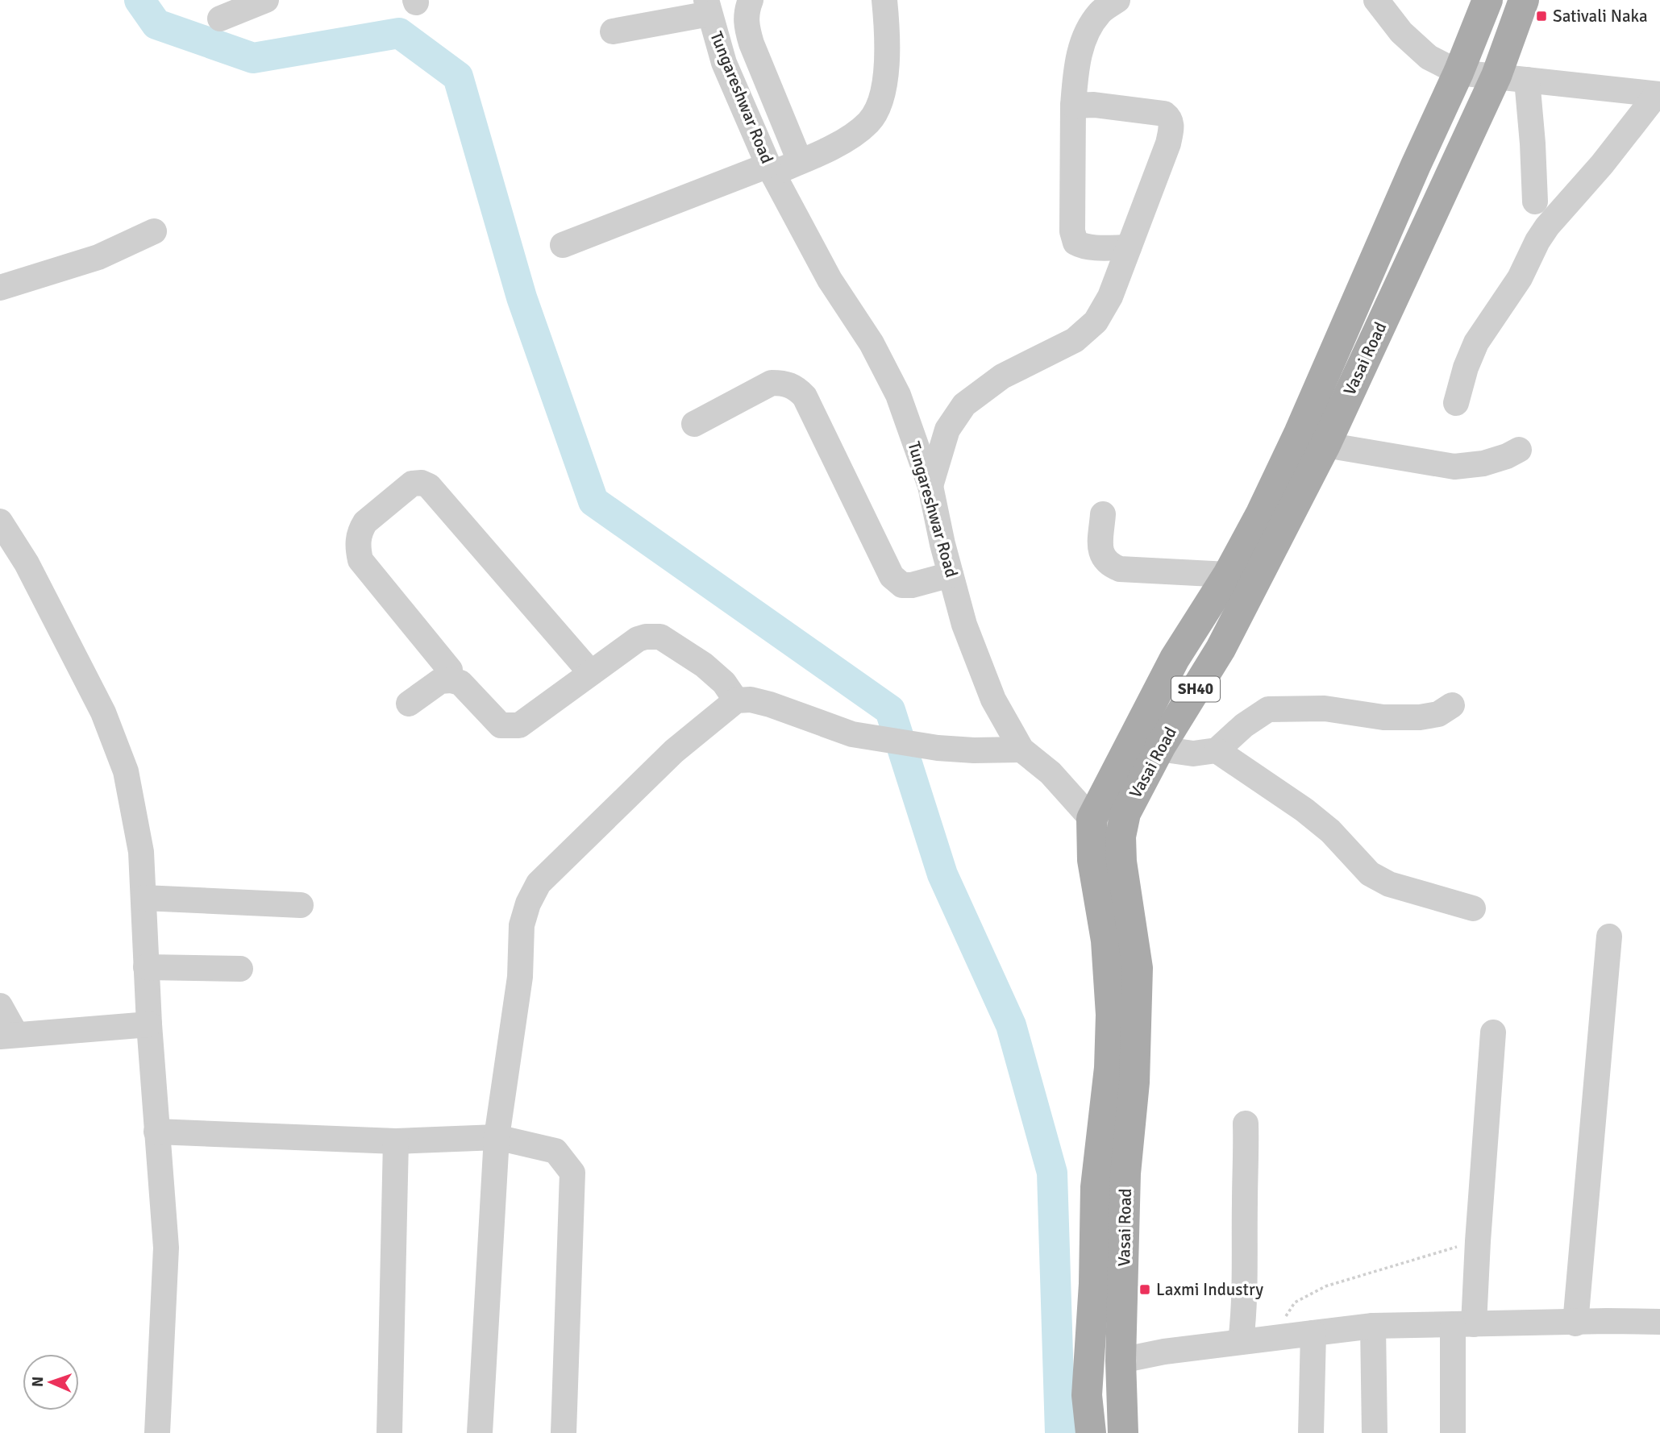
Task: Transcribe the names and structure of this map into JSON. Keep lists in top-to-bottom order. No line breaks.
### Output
{"streets":{"main road":["Vasai Road","SH40"],"street":["Tungareshwar Road"]},"crossings":[["Tungareshwar Road","Vasai Road"]],"places":{"transit":["Sativali Naka","Laxmi Industry"]},"north":"left"}
